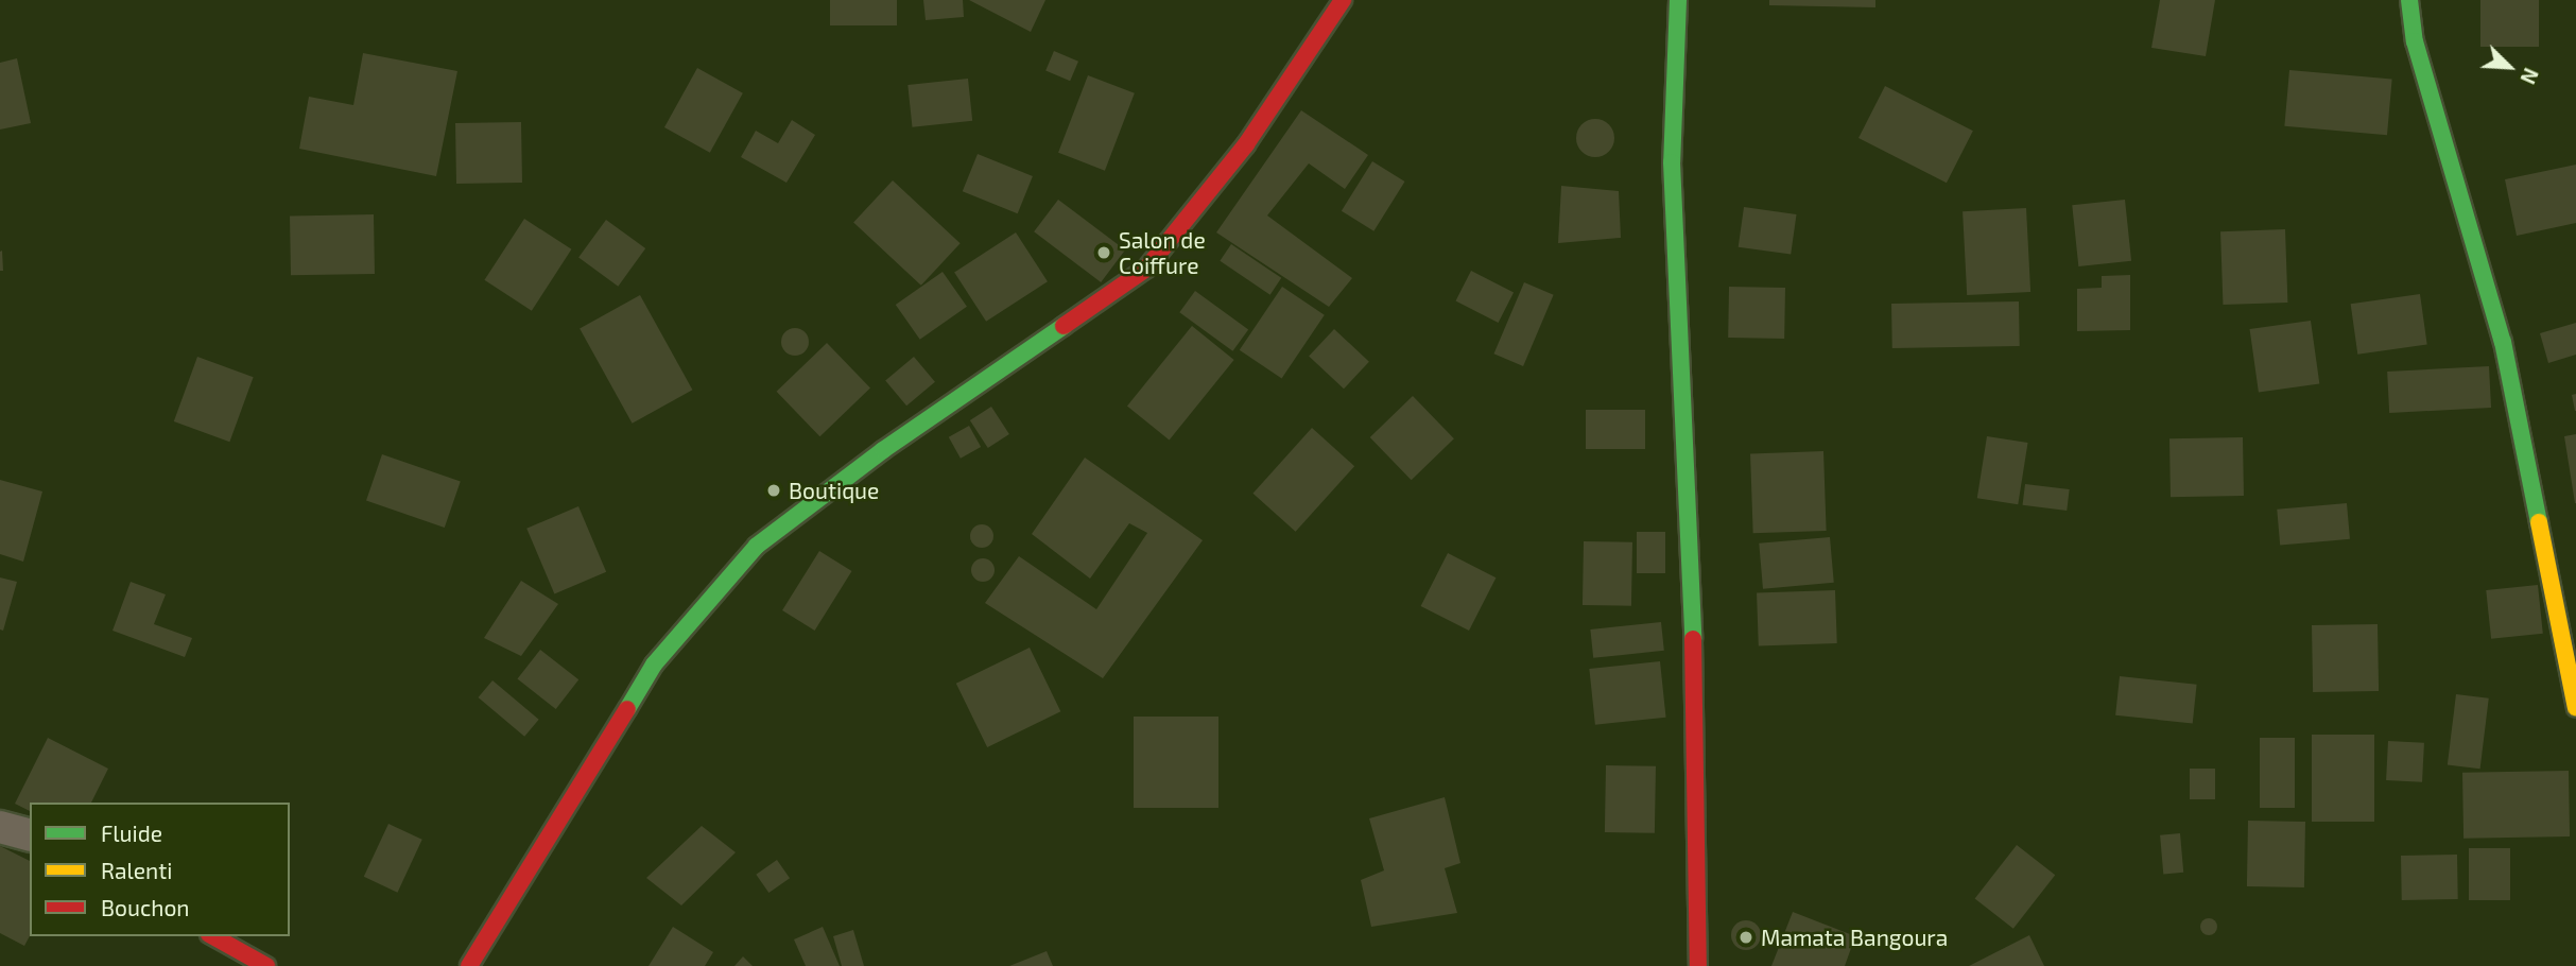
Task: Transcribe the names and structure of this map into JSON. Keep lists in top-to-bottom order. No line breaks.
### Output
{"places":["Salon de Coiffure","Boutique","Mamata Bangoura"],"legend":["Fluide","Ralenti","Bouchon"],"north":"bottom right"}
